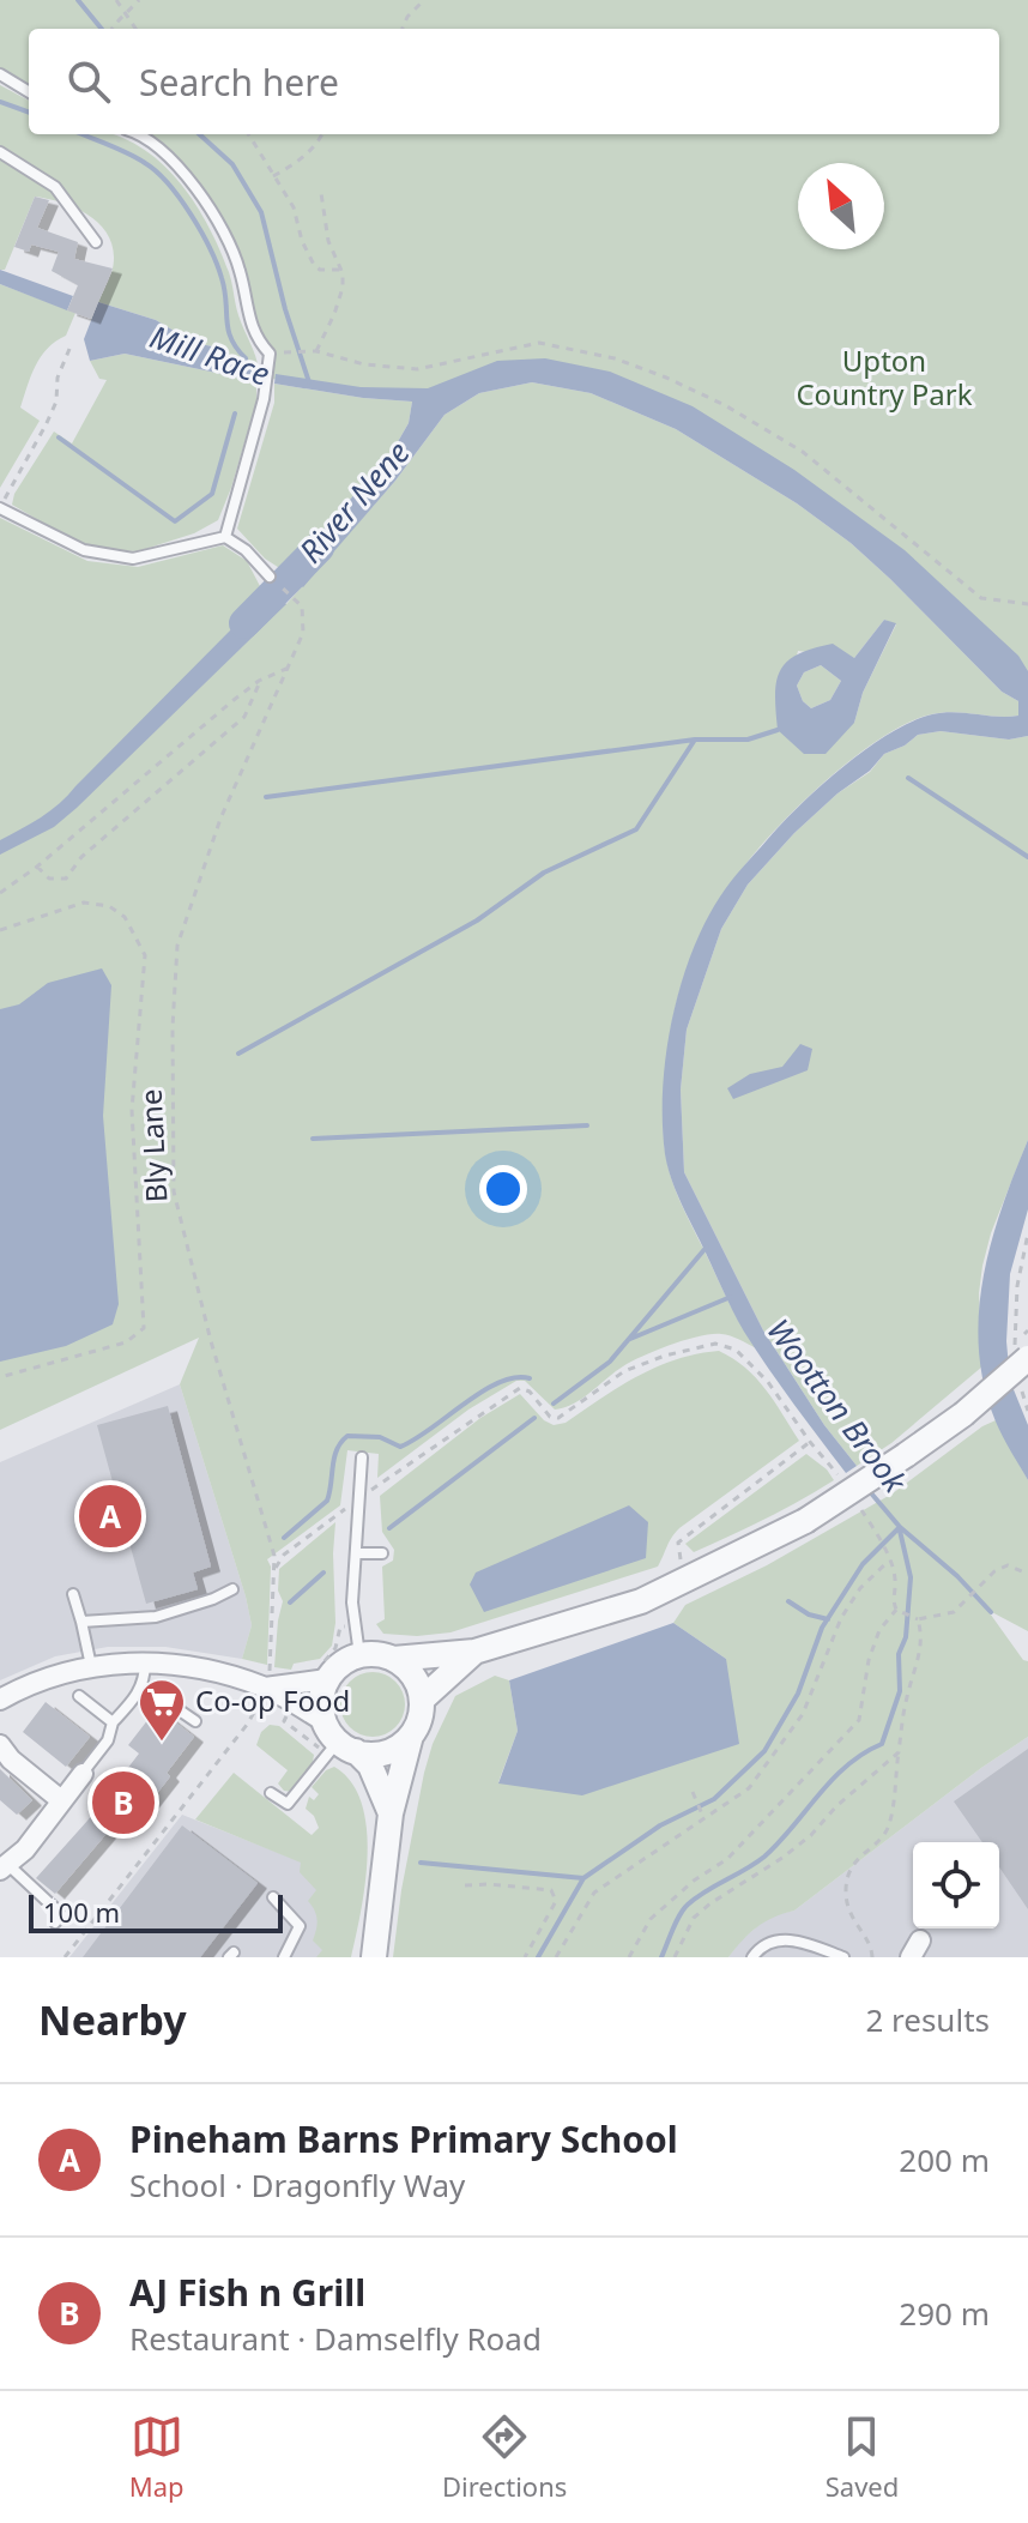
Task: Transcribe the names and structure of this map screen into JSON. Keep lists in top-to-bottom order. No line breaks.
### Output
{"streets":{"path":["Bly Lane"]},"water":["Mill Race","River Nene","Wootton Brook"],"parks":["Upton Country Park"],"places":{"supermarket":["Co-op Food"]},"scale_bar":"100 m","north":"top left","page":{"search":"Search here","pins":["A","B"],"scale":"100 m","heading":["Nearby","2 results"],"list":[{"mark":"A","name":"Pineham Barns Primary School","note":"School · Dragonfly Way","value":"200 m"},{"mark":"B","name":"AJ Fish n Grill","note":"Restaurant · Damselfly Road","value":"290 m"}],"nav":["Map","Directions","Saved"]}}
